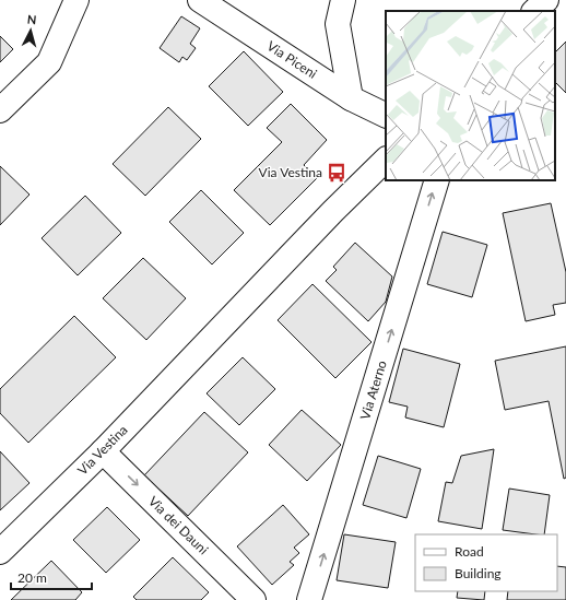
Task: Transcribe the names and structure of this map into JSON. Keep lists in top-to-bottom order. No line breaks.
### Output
{"streets":{"street":["Via Piceni","Via Aterno","Via Vestina","Via dei Dauni"]},"crossings":[["Via Vestina","Via dei Dauni"]],"one_way":["Via Aterno","Via dei Dauni"],"places":{"bus stop":["Via Vestina"]},"legend":["Road","Building"],"scale_bar":"20 m","north":"top"}
